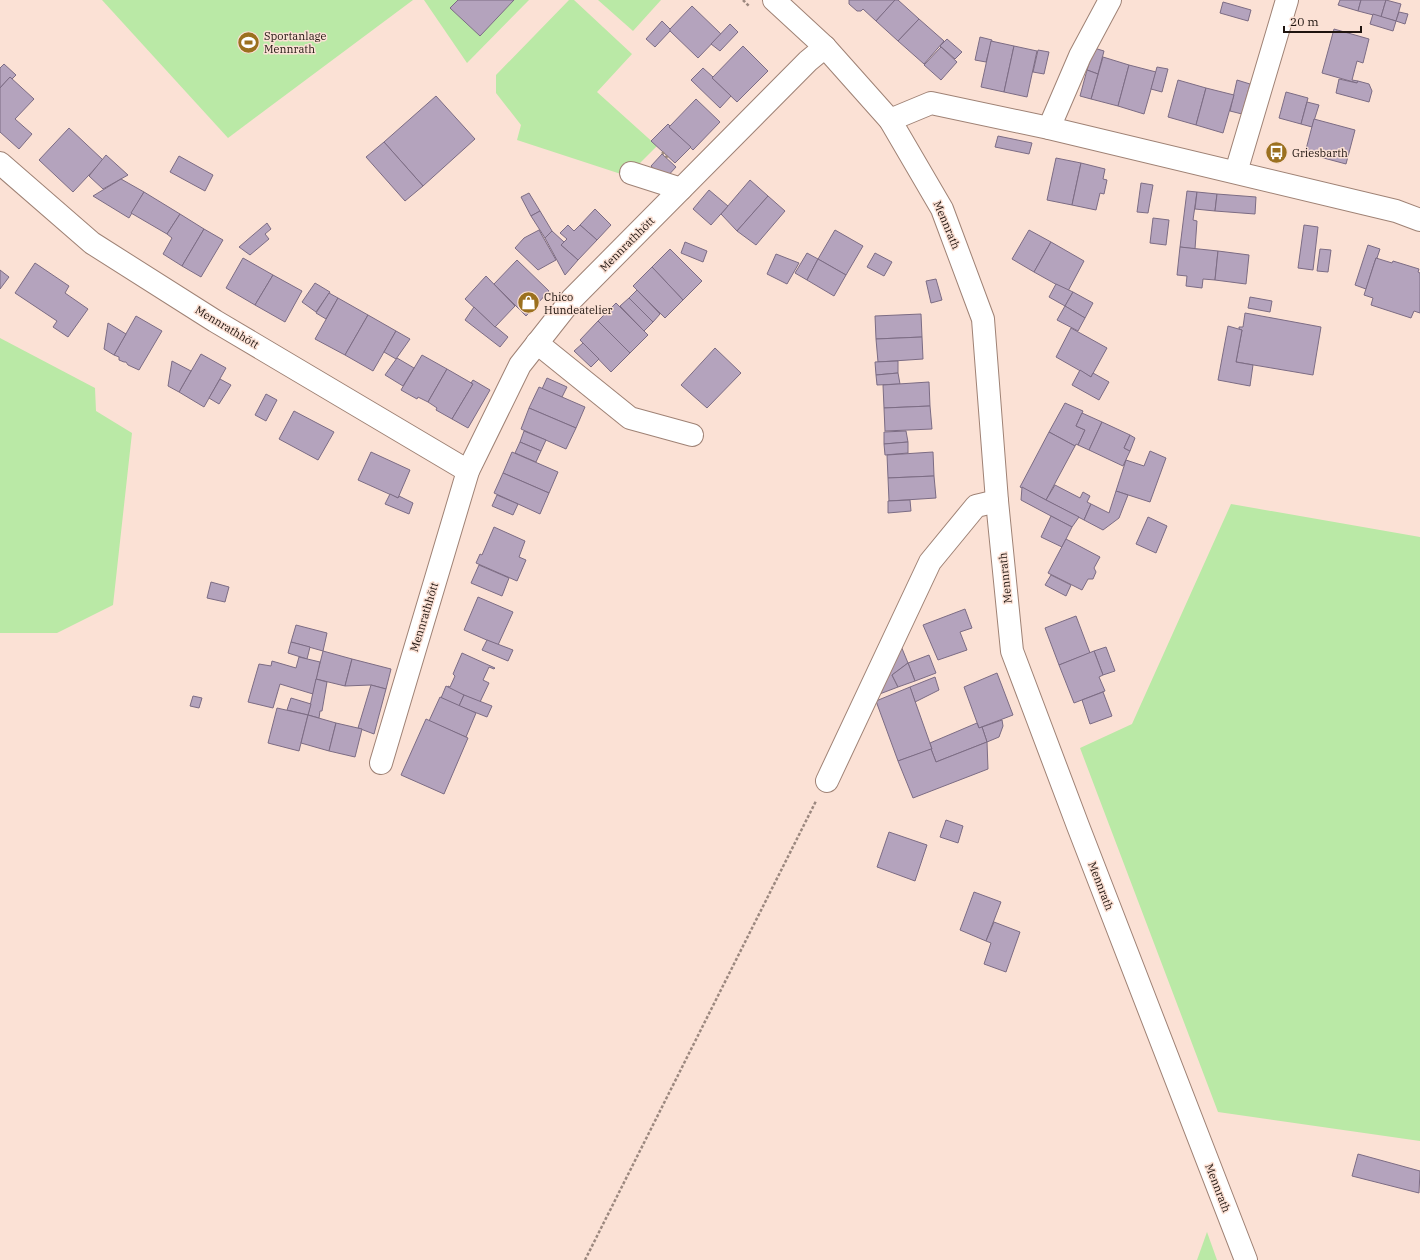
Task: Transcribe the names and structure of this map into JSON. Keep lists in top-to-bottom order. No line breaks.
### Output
{"streets":{"street":["Mennrath","Mennrathhött"]},"crossings":[["Mennrath","Mennrathhött"]],"places":{"sports":["Sportanlage Mennrath"],"bus stop":["Griesbarth"],"shop":["Chico Hundeatelier"]},"scale_bar":"20 m"}
